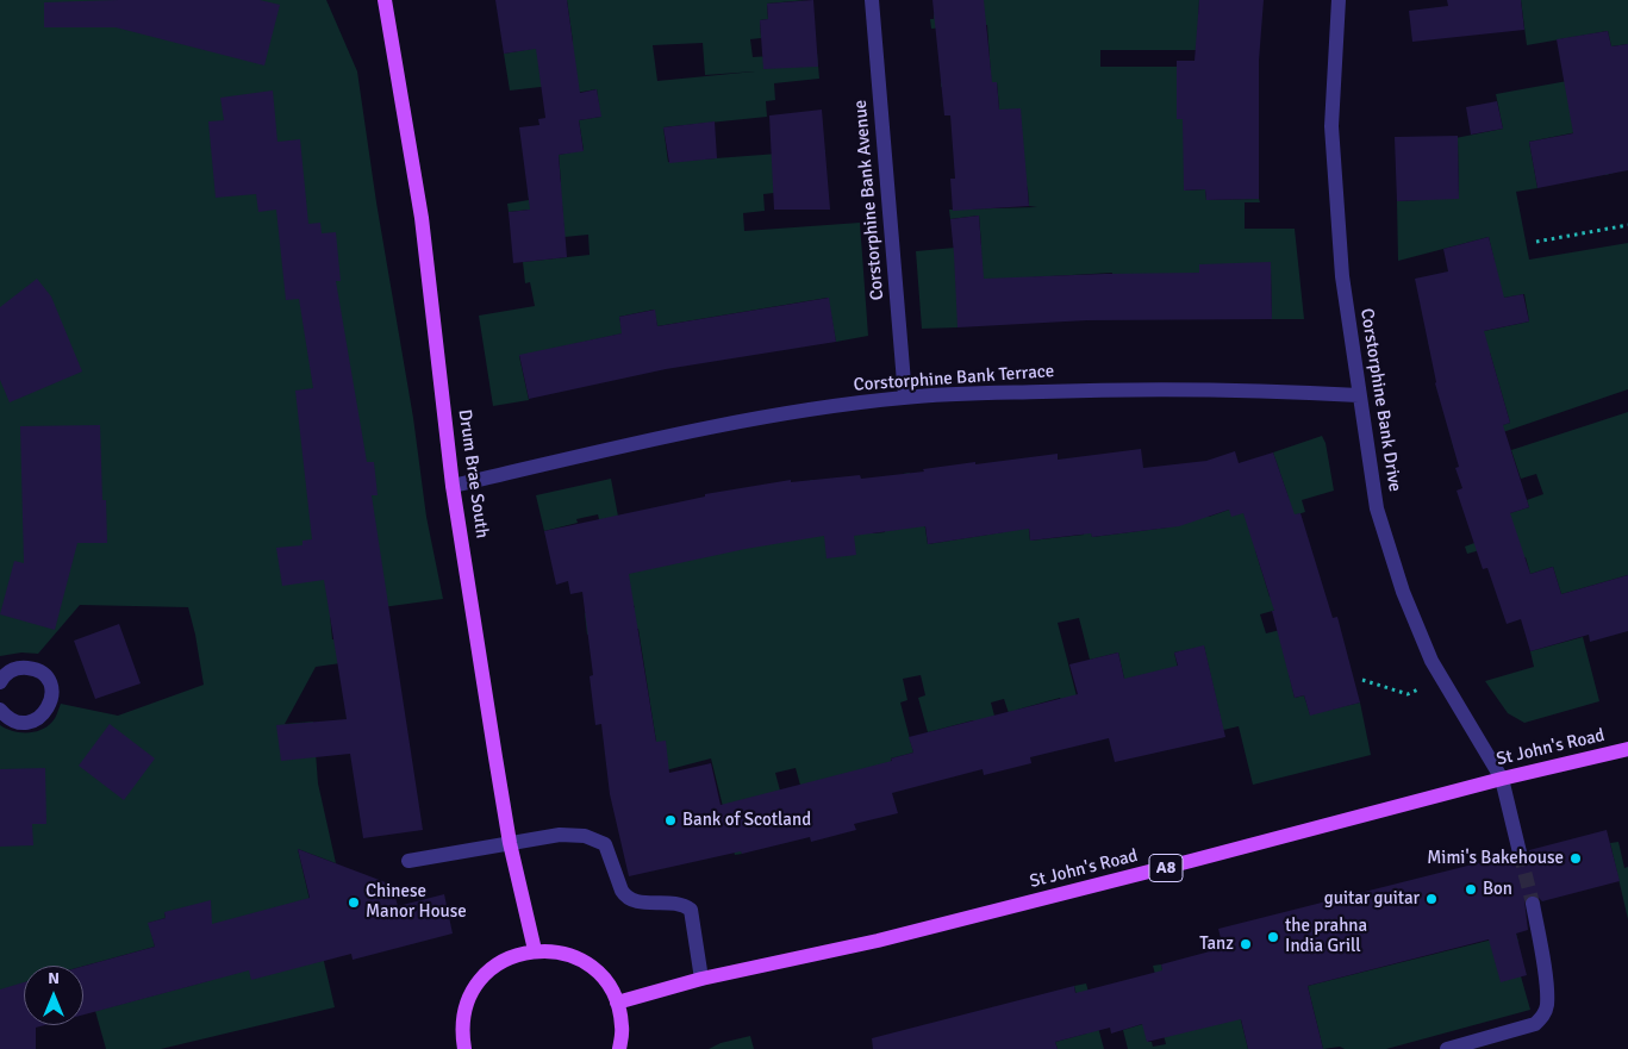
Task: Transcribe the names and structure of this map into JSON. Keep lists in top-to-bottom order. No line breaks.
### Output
{"streets":{"main road":["Drum Brae South","St John's Road","A8"],"street":["Corstorphine Bank Avenue","Corstorphine Bank Terrace","Corstorphine Bank Drive"]},"crossings":[["Corstorphine Bank Avenue","Corstorphine Bank Terrace"],["Corstorphine Bank Terrace","Corstorphine Bank Drive"],["Corstorphine Bank Terrace","Drum Brae South"],["Corstorphine Bank Drive","St John's Road"]],"places":["Bank of Scotland","Mimi's Bakehouse","Bon","guitar guitar","Chinese Manor House","the prahna India Grill","Tanz"],"north":"top"}
